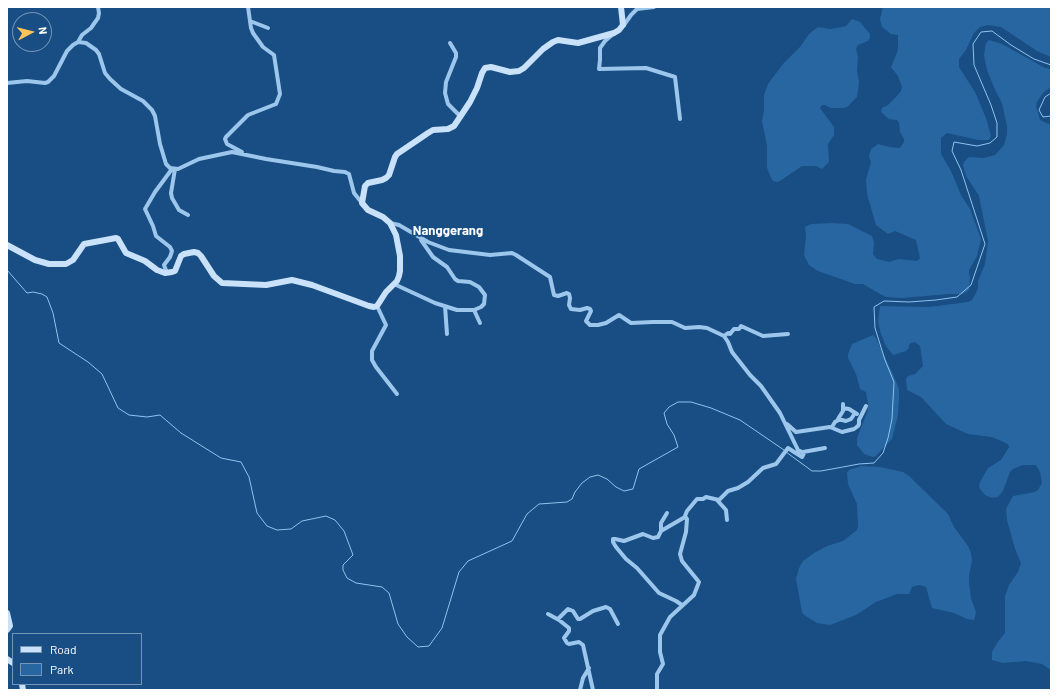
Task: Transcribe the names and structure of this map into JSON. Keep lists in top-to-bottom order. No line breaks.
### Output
{"districts":["Nanggerang"],"legend":["Road","Park"],"north":"right"}
